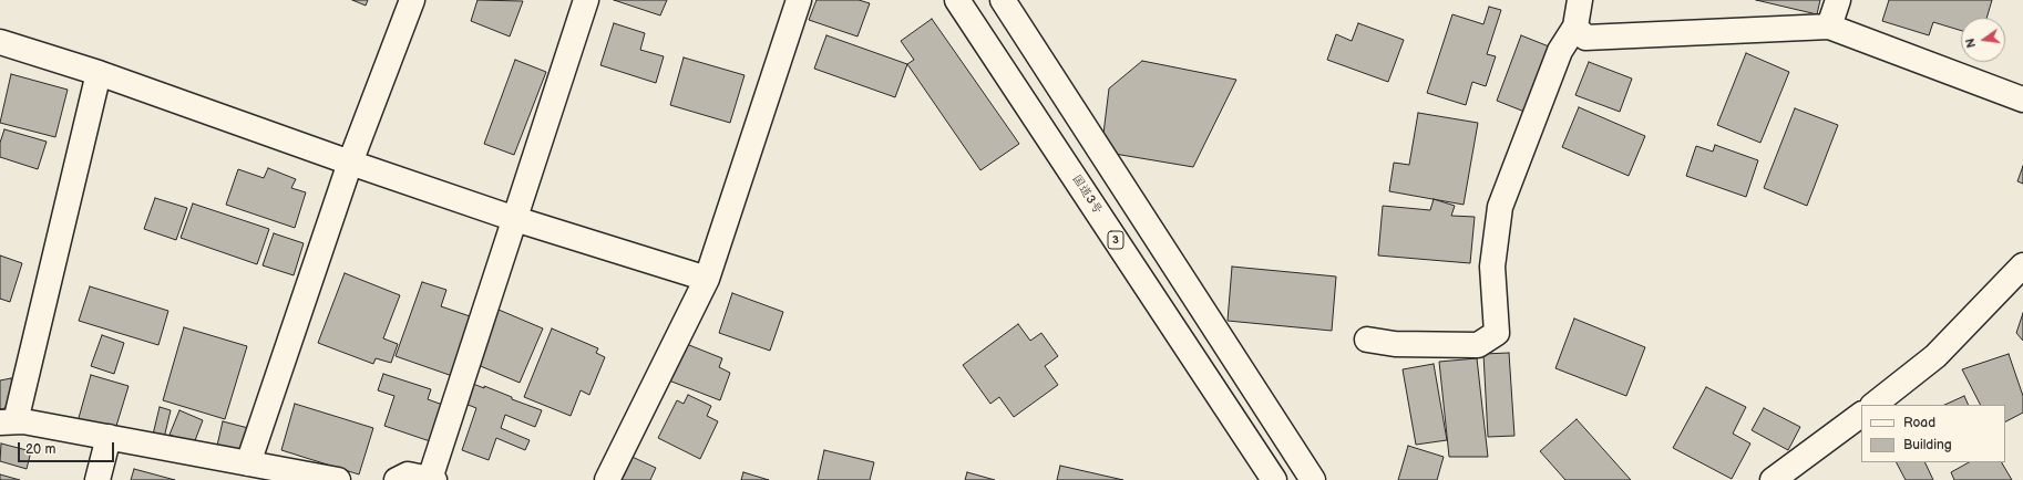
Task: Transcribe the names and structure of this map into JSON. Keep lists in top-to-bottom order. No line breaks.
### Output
{"streets":{"main road":["国道3号","3"]},"legend":["Road","Building"],"scale_bar":"20 m","north":"left"}
